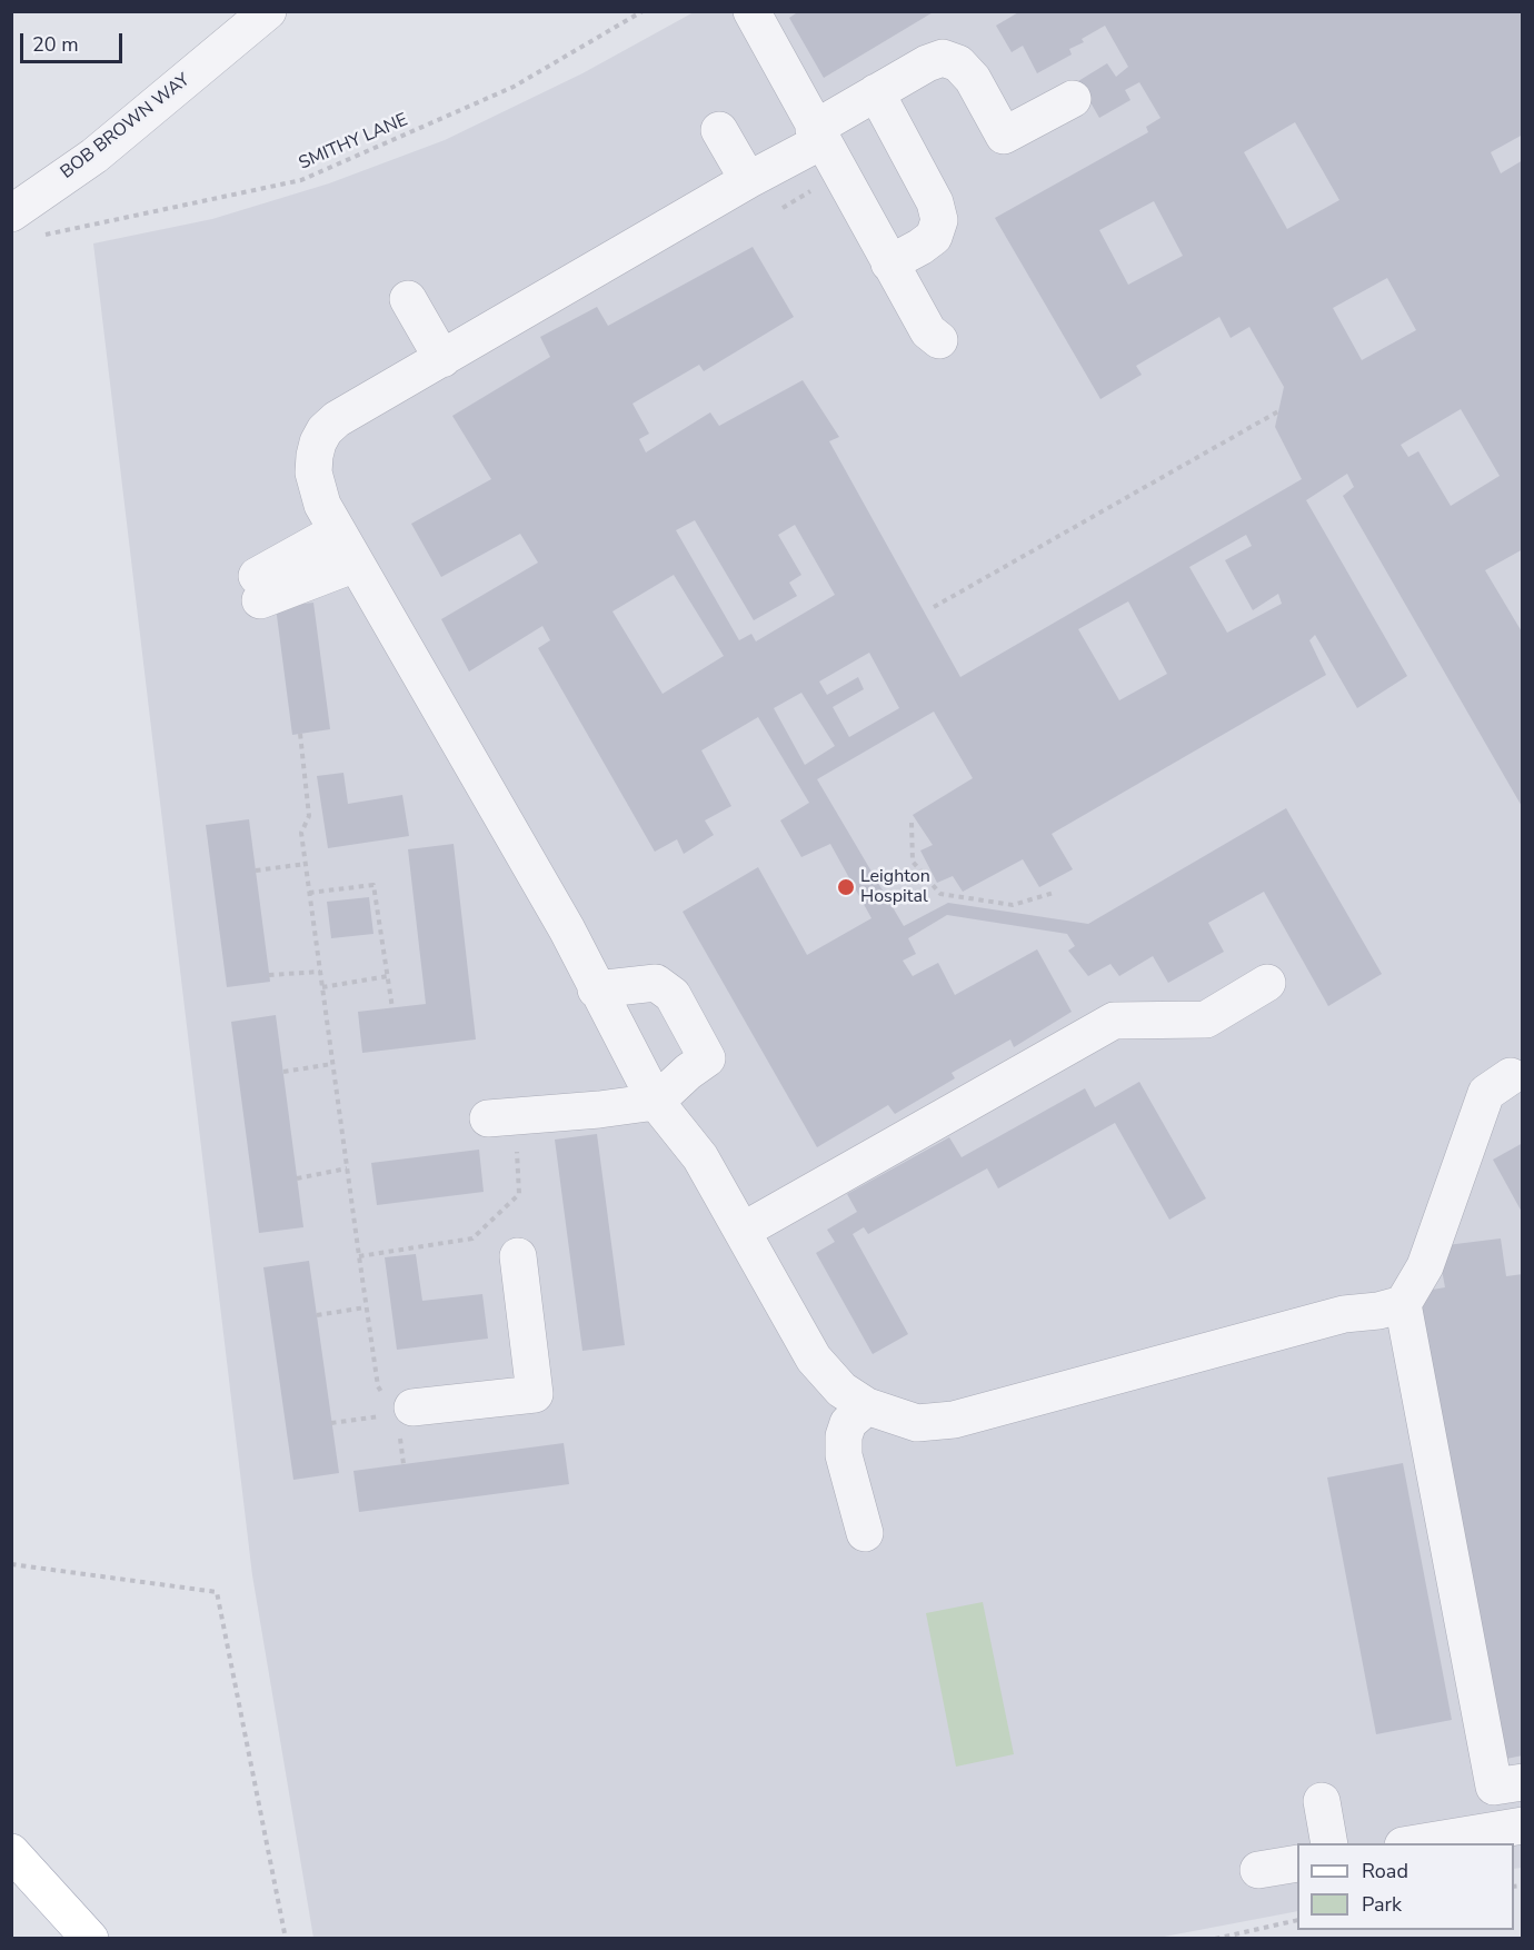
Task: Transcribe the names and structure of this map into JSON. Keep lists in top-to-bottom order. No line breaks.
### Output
{"streets":{"street":["BOB BROWN WAY"],"path":["SMITHY LANE"]},"crossings":[["BOB BROWN WAY","SMITHY LANE"]],"places":["Leighton Hospital"],"legend":["Road","Park"],"scale_bar":"20 m"}
